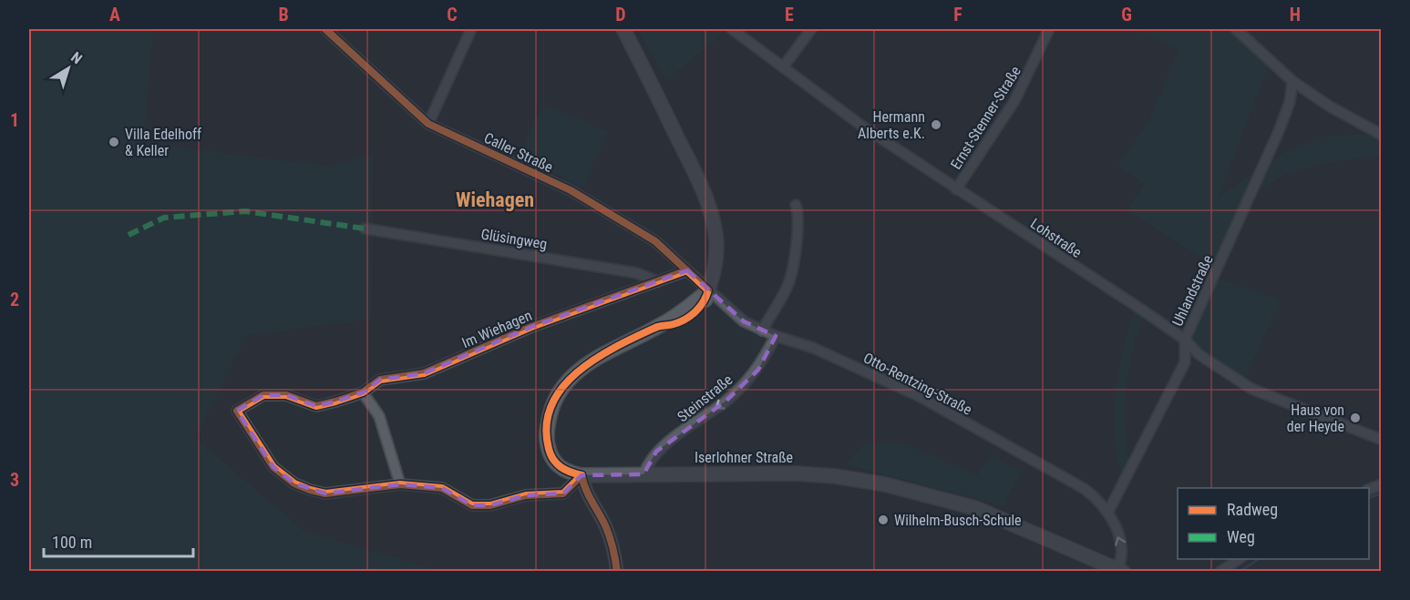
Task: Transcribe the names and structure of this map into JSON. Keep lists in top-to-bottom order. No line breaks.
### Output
{"streets":{"main road":["Iserlohner Straße"],"street":["Ernst-Stenner-Straße","Caller Straße","Lohstraße","Glüsingweg","Uhlandstraße","Im Wiehagen","Otto-Rentzing-Straße","Steinstraße"]},"crossings":[["Ernst-Stenner-Straße","Lohstraße"],["Caller Straße","Im Wiehagen"],["Caller Straße","Otto-Rentzing-Straße"],["Caller Straße","Iserlohner Straße"],["Lohstraße","Uhlandstraße"],["Glüsingweg","Im Wiehagen"],["Uhlandstraße","Otto-Rentzing-Straße"],["Otto-Rentzing-Straße","Steinstraße"],["Otto-Rentzing-Straße","Iserlohner Straße"],["Steinstraße","Iserlohner Straße"]],"one_way":["Steinstraße"],"districts":["Wiehagen"],"places":["Hermann Alberts e.K.","Villa Edelhoff & Keller","Haus von der Heyde","Wilhelm-Busch-Schule"],"legend":["Radweg","Weg"],"scale_bar":"100 m","north":"top right","grid":{"columns":["A","B","C","D","E","F","G","H"],"rows":["1","2","3"]}}
